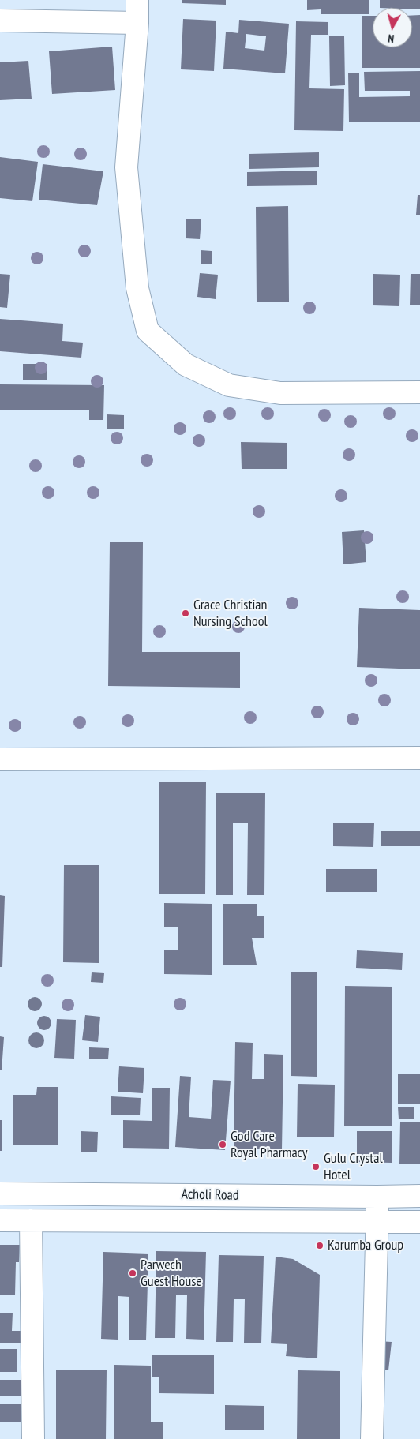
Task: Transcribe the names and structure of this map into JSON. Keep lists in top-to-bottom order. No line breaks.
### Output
{"streets":{"street":["Acholi Road"]},"places":["Grace Christian Nursing School","God Care Royal Pharmacy","Gulu Crystal Hotel","Karumba Group","Parwech Guest House"],"north":"bottom"}
